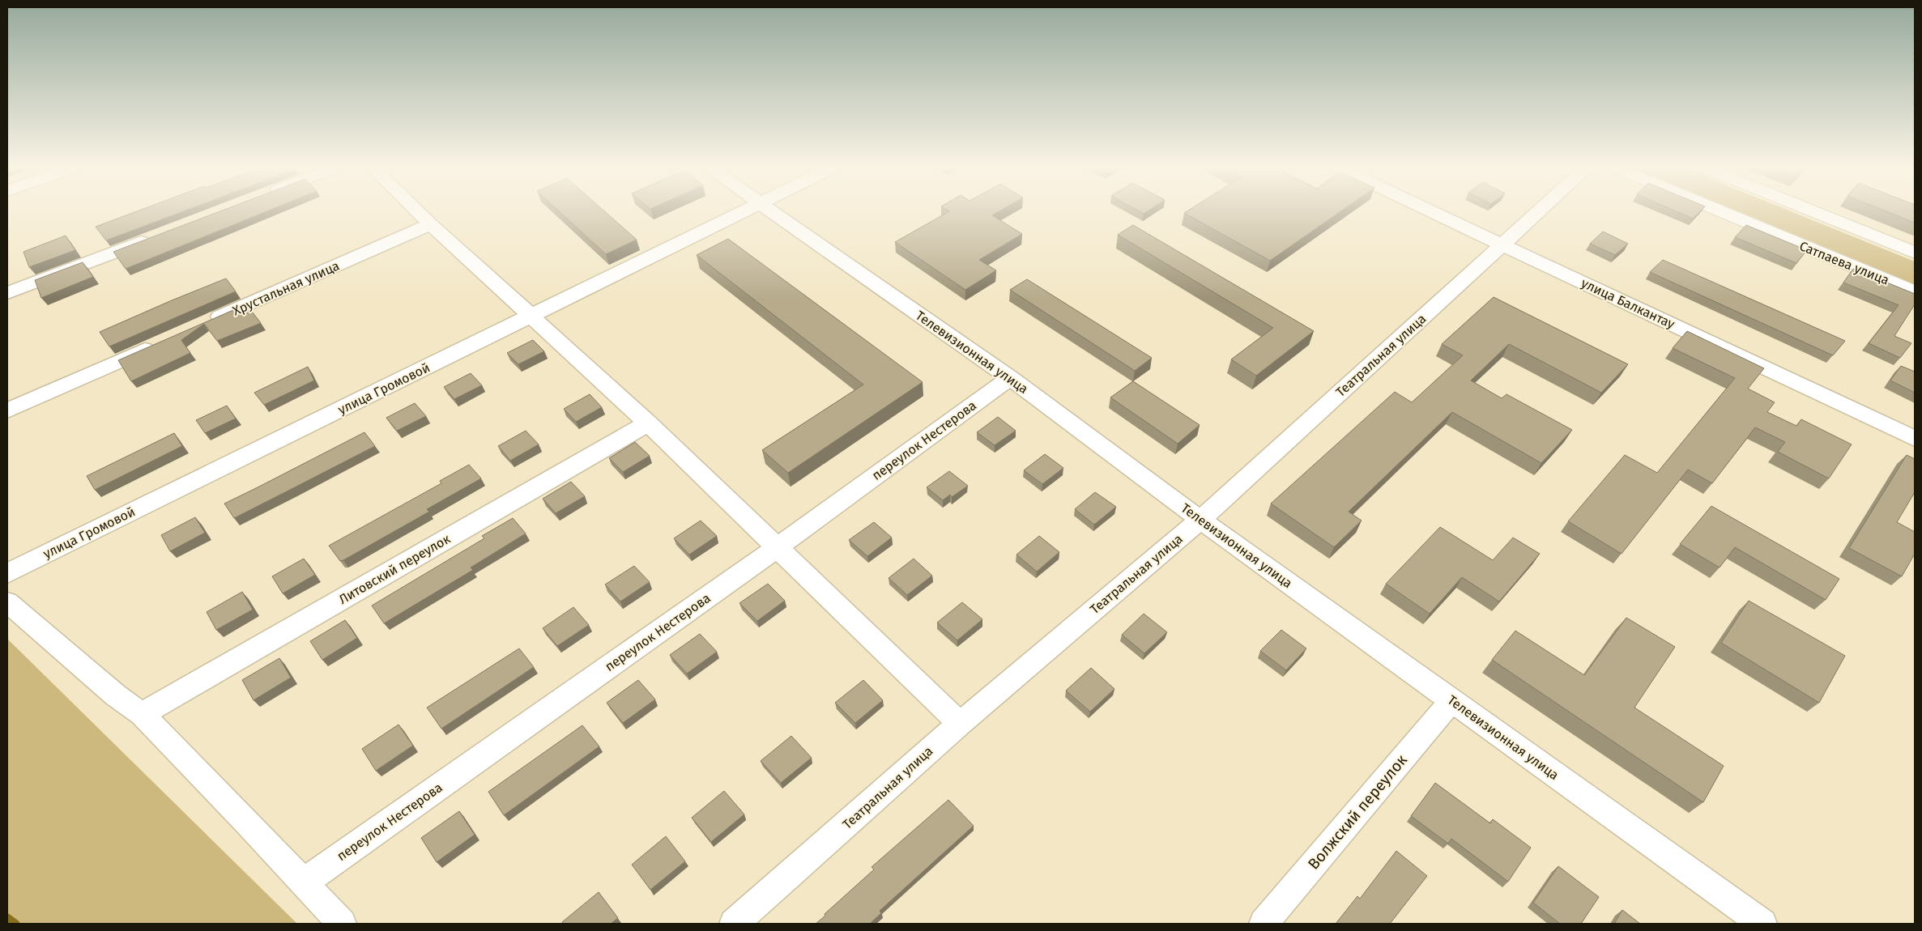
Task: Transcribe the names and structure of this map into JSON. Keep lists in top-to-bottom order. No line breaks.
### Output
{"streets":{"main road":["Сатпаева улица"],"street":["Хрустальная улица","улица Балкантау","Телевизионная улица","Театральная улица","улица Громовой","переулок Нестерова","Литовский переулок","Волжский переулок"]},"crossings":[["улица Балкантау","Театральная улица"],["Телевизионная улица","Театральная улица"],["Телевизионная улица","переулок Нестерова"],["Телевизионная улица","Волжский переулок"]]}
